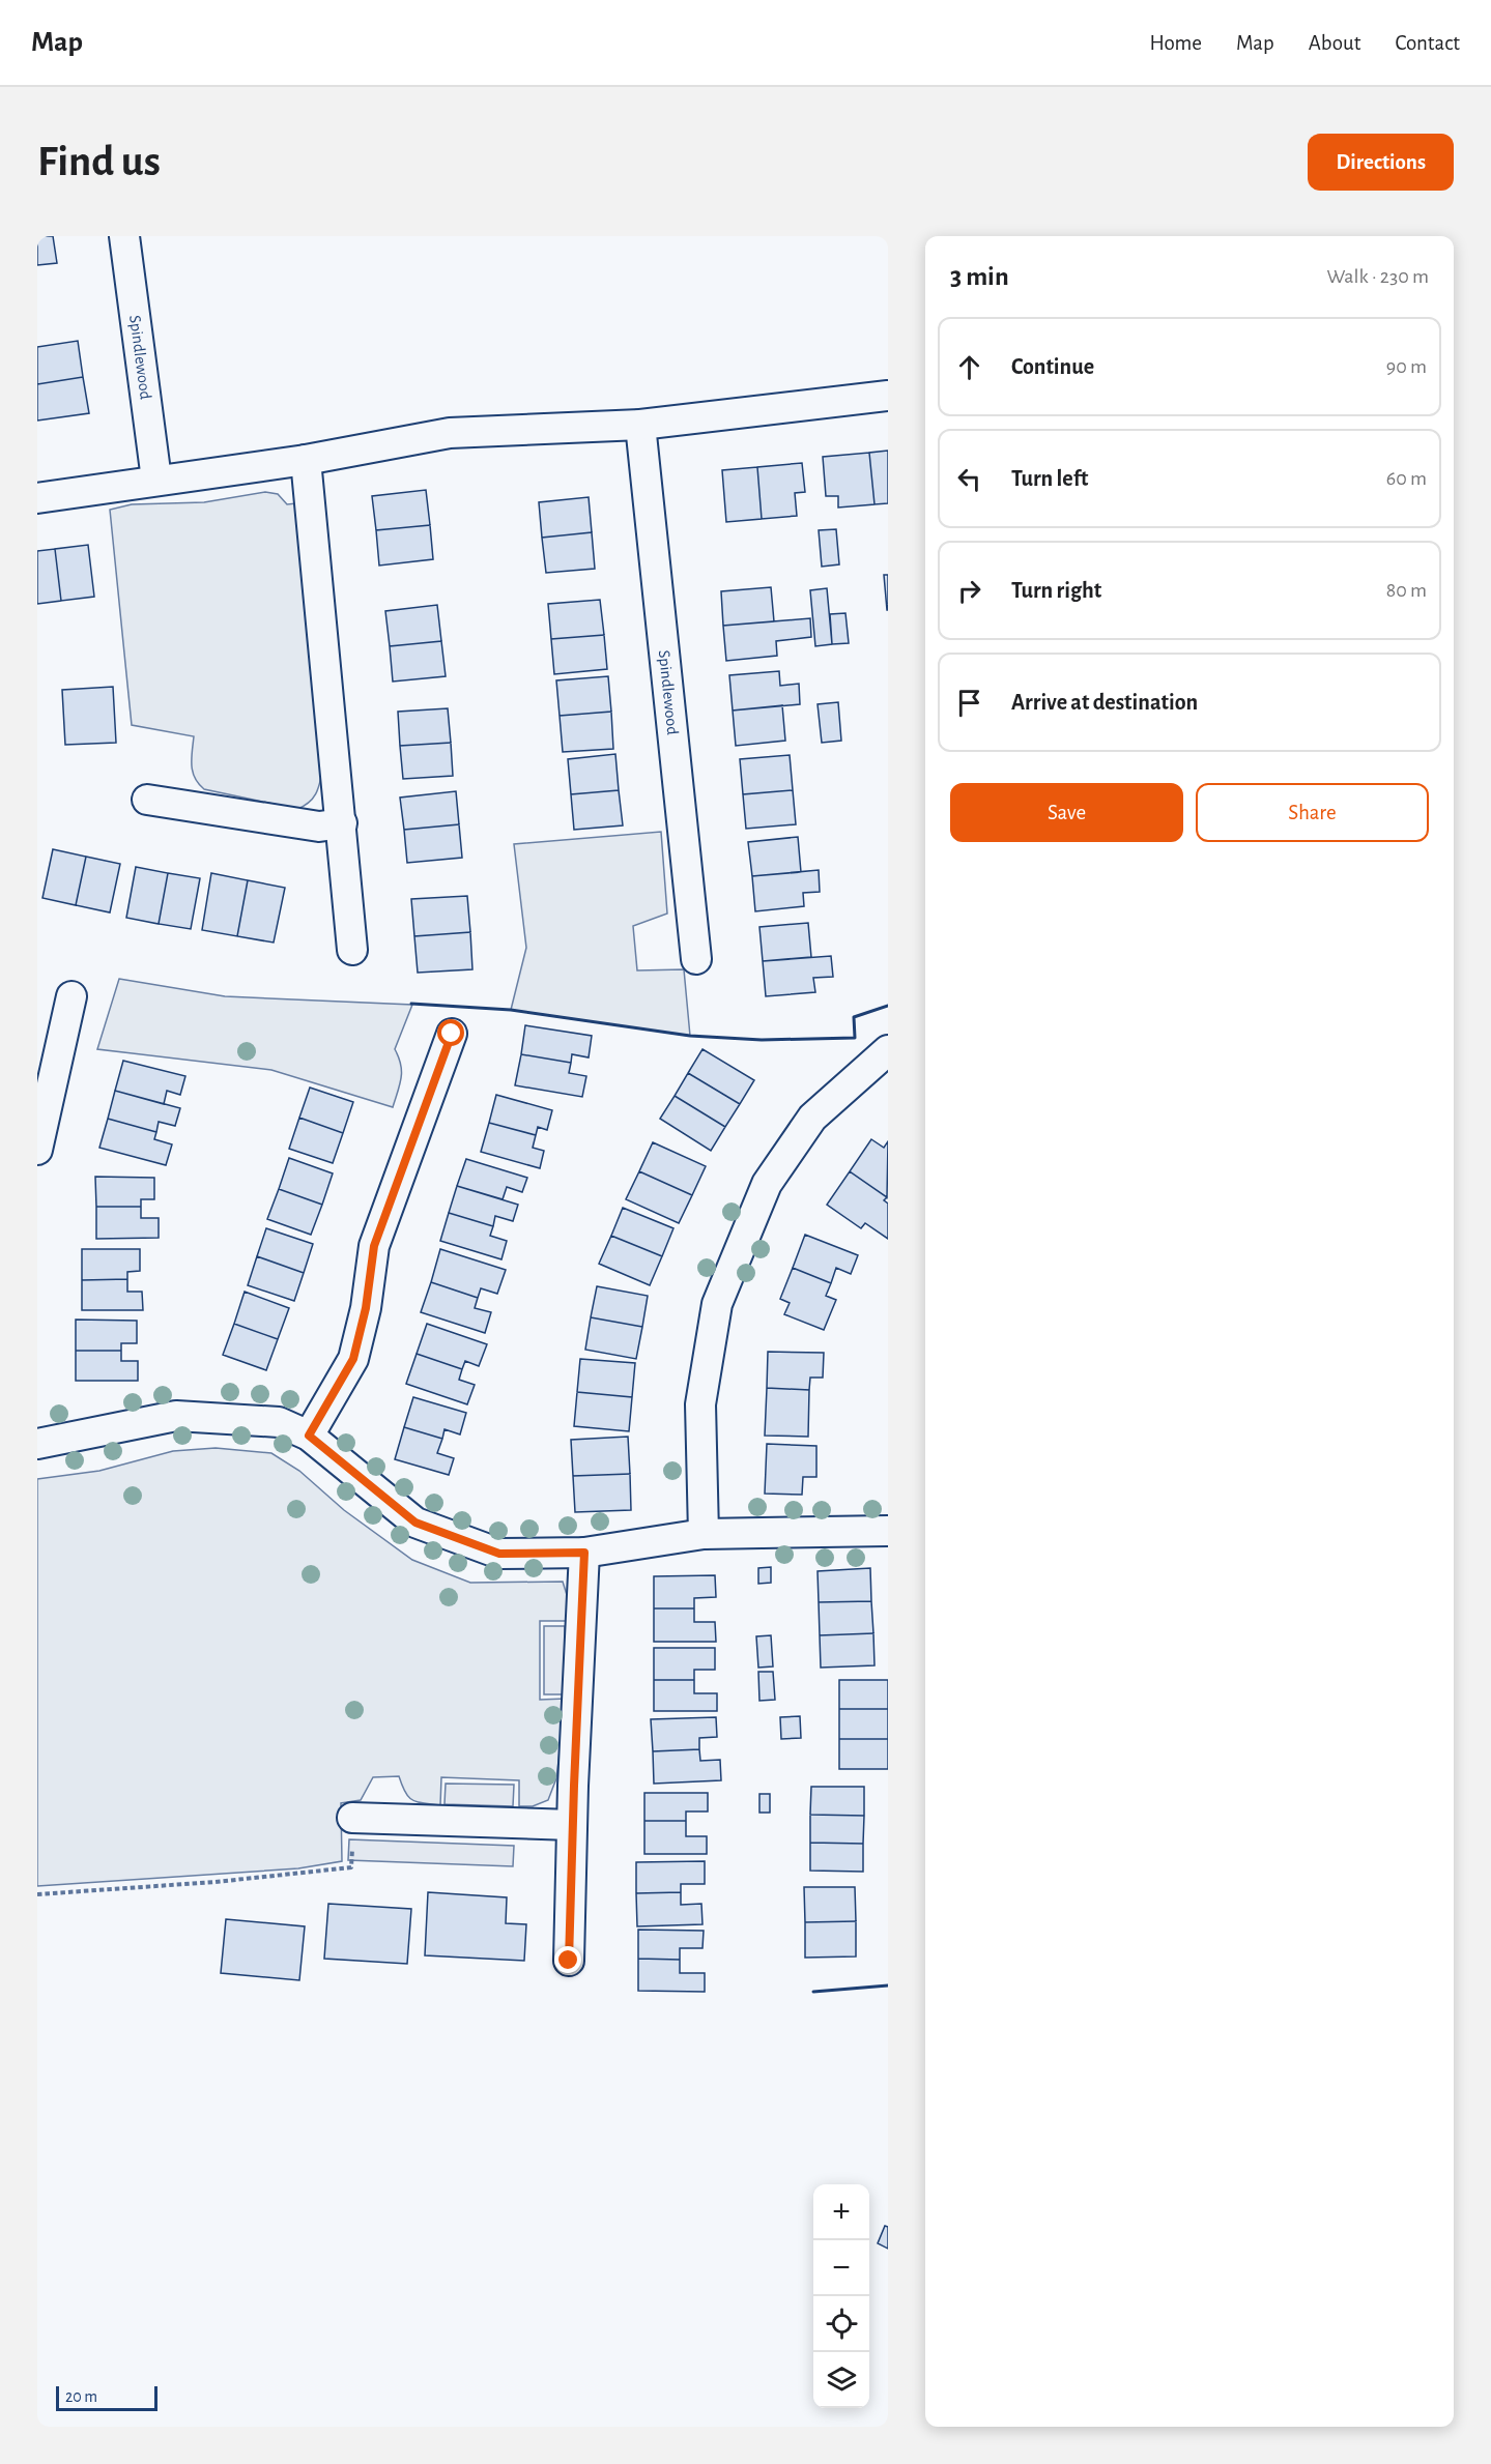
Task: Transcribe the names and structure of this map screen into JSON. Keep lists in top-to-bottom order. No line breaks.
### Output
{"streets":{"street":["Spindlewood"]},"scale_bar":"20 m","page":{"header":"Map","nav":["Home","Map","About","Contact"],"buttons":["Directions",["Save","Share"]],"title":"Find us","heading":["3 min","Walk · 230 m"],"list":[["Continue","90 m"],["Turn left","60 m"],["Turn right","80 m"],"Arrive at destination"],"map_buttons":["+","−"],"scale":"20 m"}}
